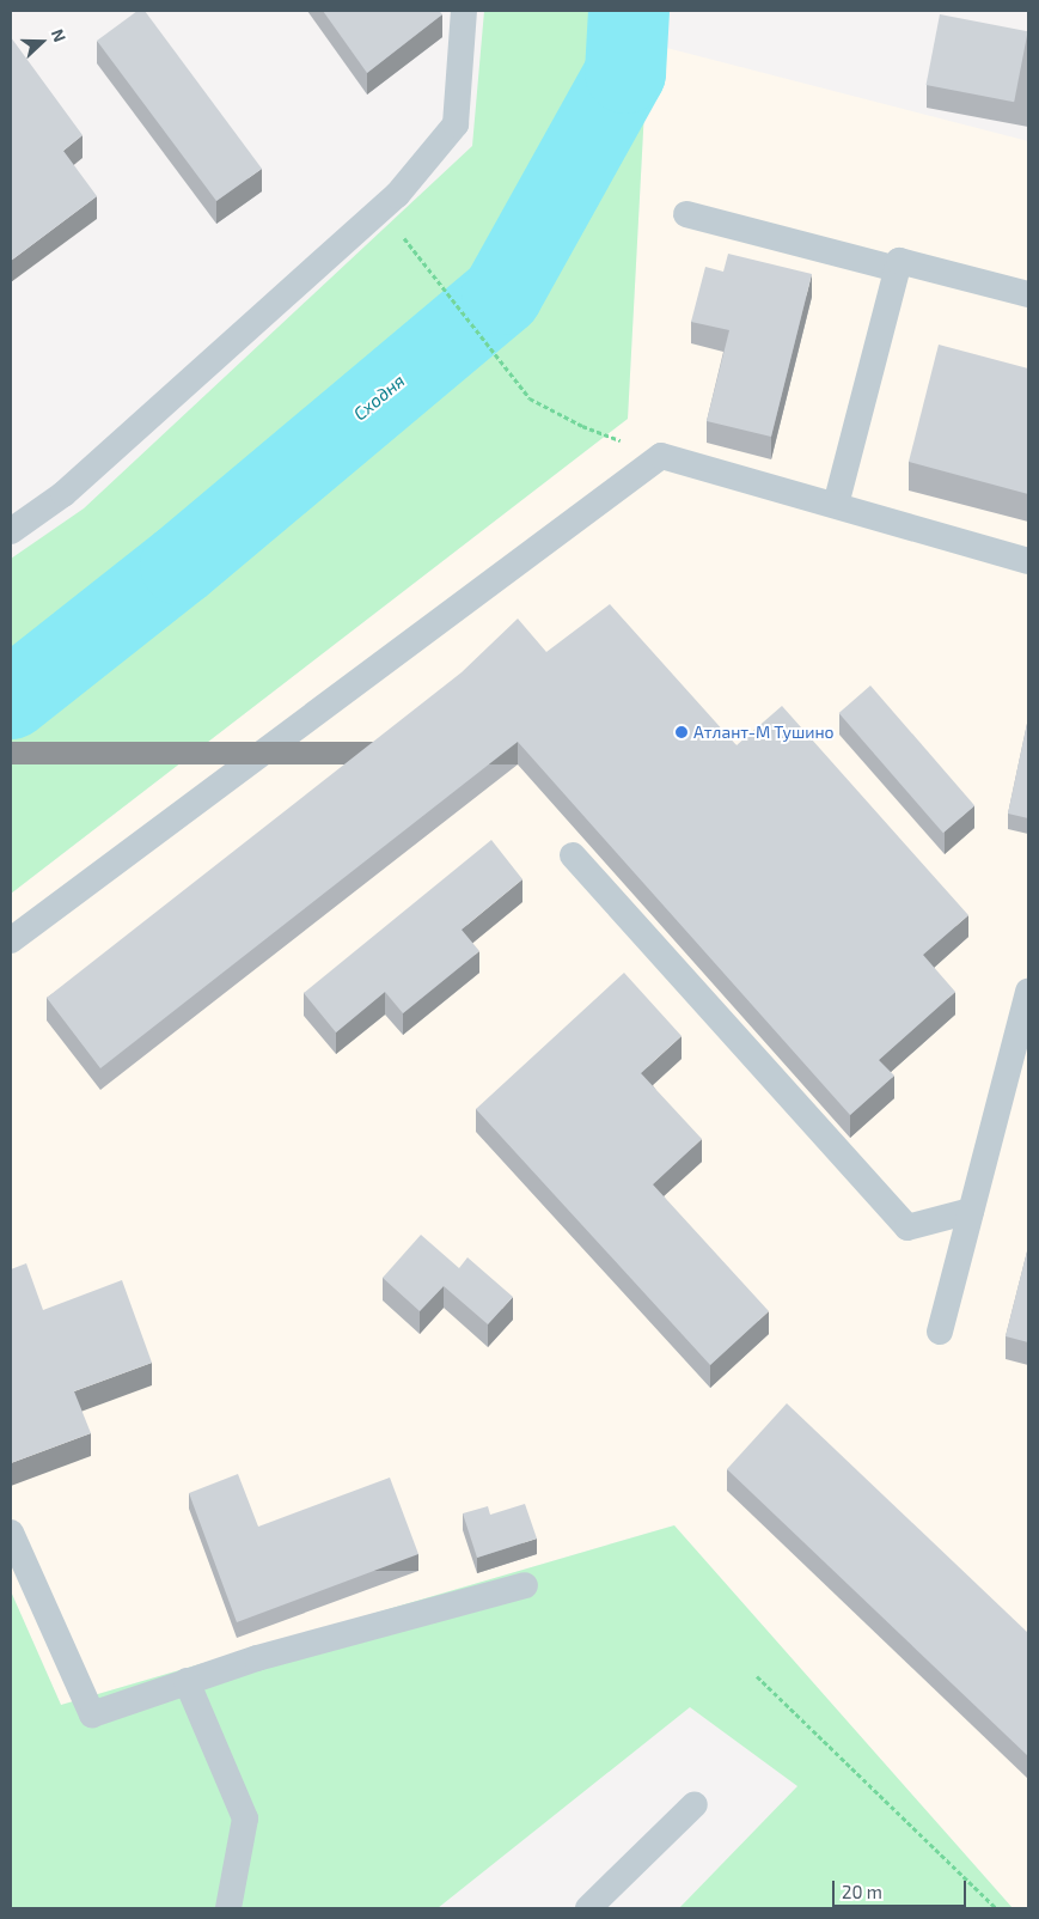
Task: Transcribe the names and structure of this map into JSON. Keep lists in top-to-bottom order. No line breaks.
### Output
{"water":["Сходня"],"places":["Атлант-М Тушино"],"scale_bar":"20 m","north":"right"}
